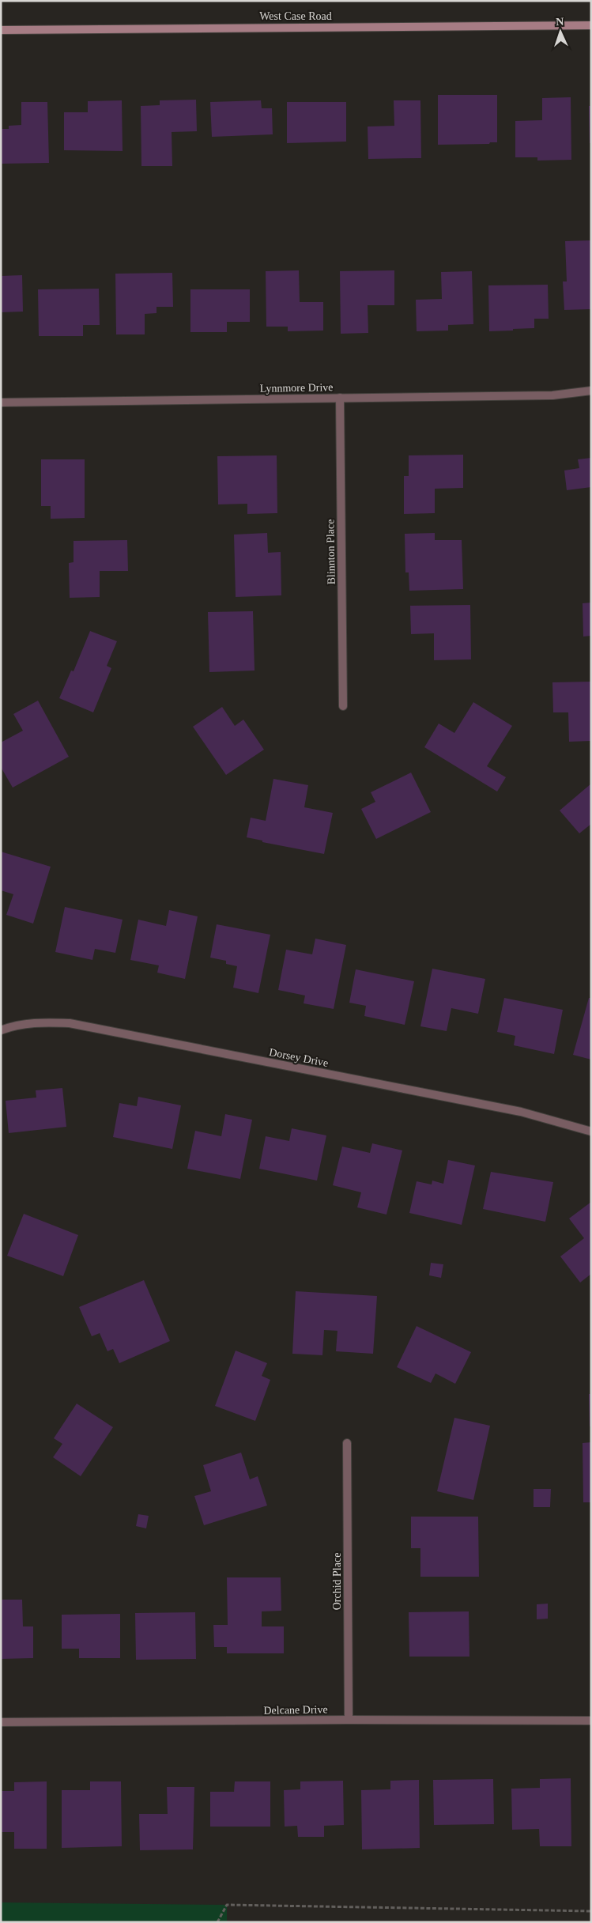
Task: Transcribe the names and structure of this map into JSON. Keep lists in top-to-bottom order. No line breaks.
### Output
{"streets":{"main road":["West Case Road"],"street":["Lynnmore Drive","Blinnton Place","Dorsey Drive","Orchid Place","Delcane Drive"]},"crossings":[["Lynnmore Drive","Blinnton Place"],["Orchid Place","Delcane Drive"]],"north":"top"}
